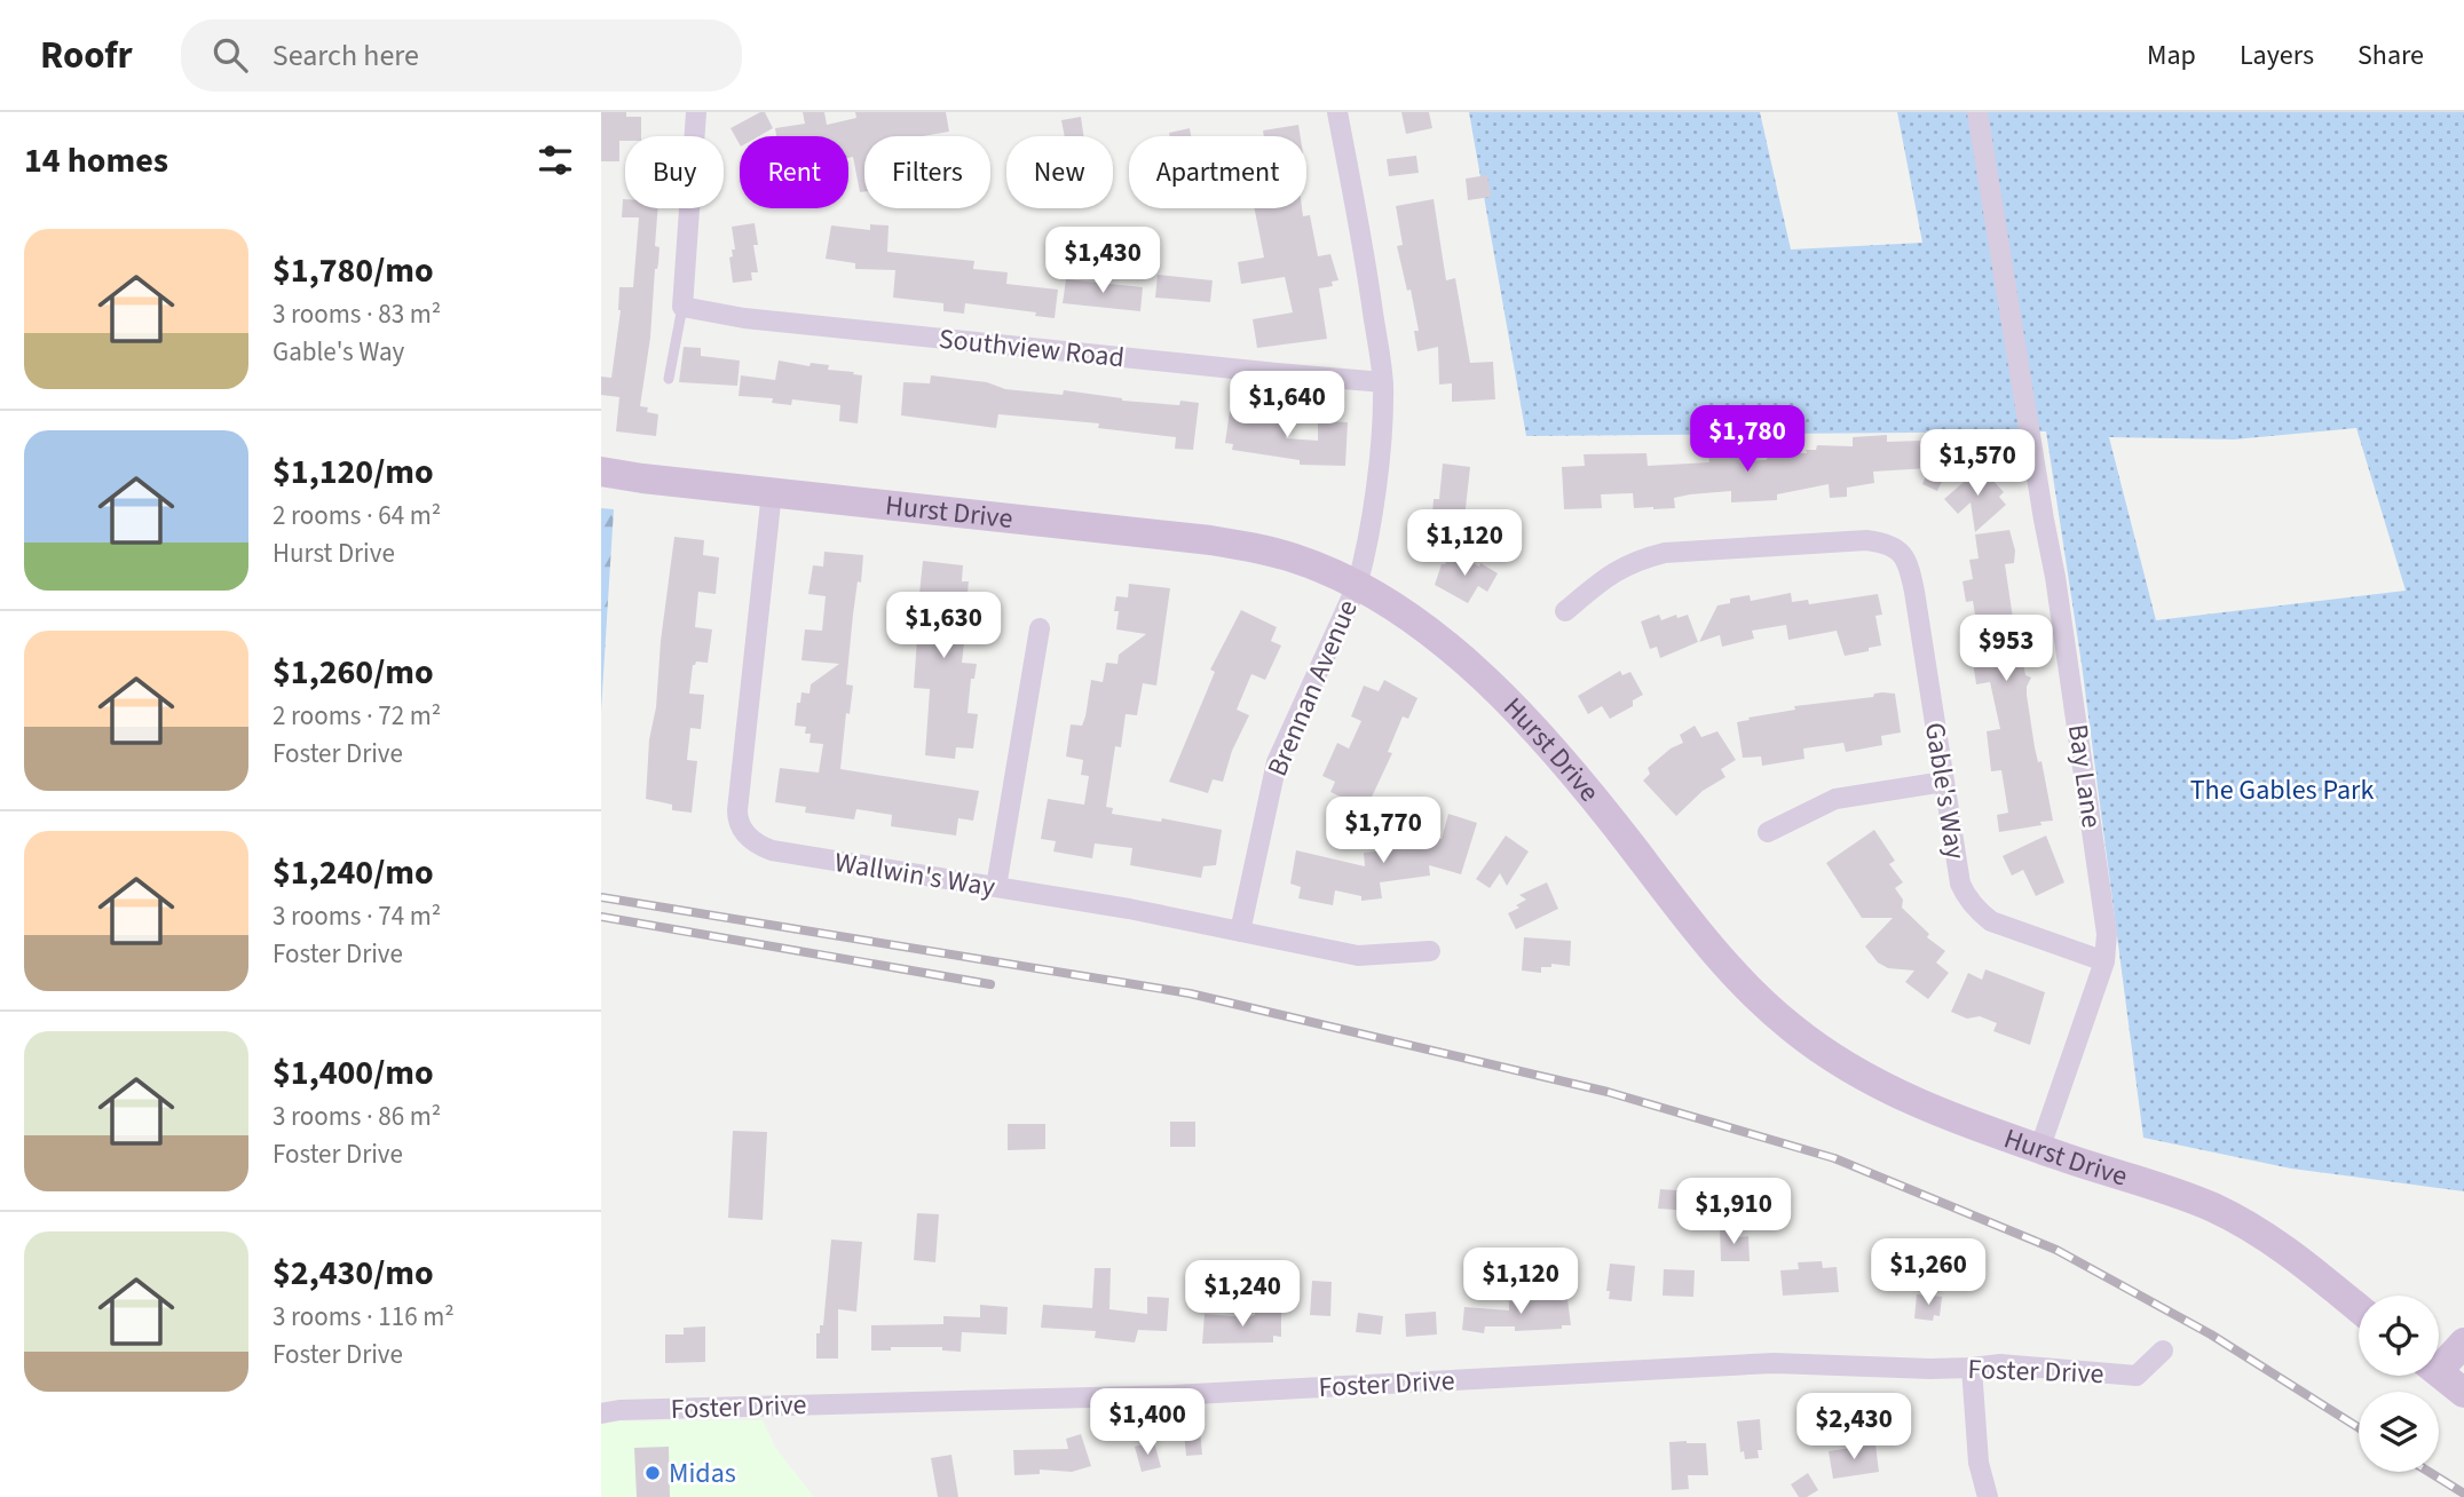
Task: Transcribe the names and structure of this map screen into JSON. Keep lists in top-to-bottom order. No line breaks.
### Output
{"streets":{"street":["Southview Road","Hurst Drive","Brennan Avenue","Bay Lane","Gable's Way","Wallwin's Way","Foster Drive"]},"crossings":[["Southview Road","Brennan Avenue"],["Hurst Drive","Brennan Avenue"],["Hurst Drive","Bay Lane"],["Hurst Drive","Wallwin's Way"],["Brennan Avenue","Wallwin's Way"],["Bay Lane","Gable's Way"]],"parks":["The Gables Park"],"places":["Midas"],"page":{"header":"Roofr","search":"Search here","nav":["Map","Layers","Share"],"heading":"14 homes","chip":["Buy","Rent","Filters","New","Apartment"],"list":[{"name":"$1,780/mo","note":"3 rooms · 83 m² · Gable's Way"},{"name":"$1,120/mo","note":"2 rooms · 64 m² · Hurst Drive"},{"name":"$1,260/mo","note":"2 rooms · 72 m² · Foster Drive"},{"name":"$1,240/mo","note":"3 rooms · 74 m² · Foster Drive"},{"name":"$1,400/mo","note":"3 rooms · 86 m² · Foster Drive"},{"name":"$2,430/mo","note":"3 rooms · 116 m² · Foster Drive"}],"price":["$1,430","$1,640","$1,780","$1,570","$1,120","$1,630","$953","$1,770","$1,910","$1,260","$1,120","$1,240","$1,400","$2,430"]}}
